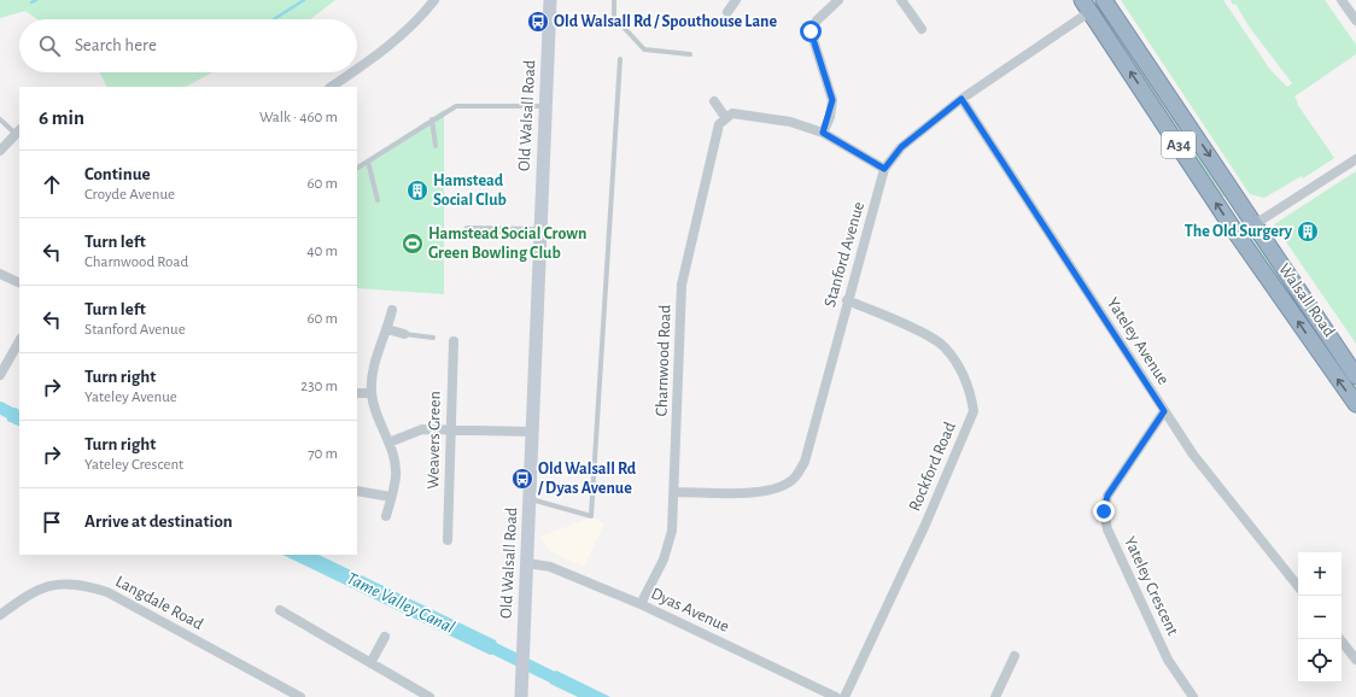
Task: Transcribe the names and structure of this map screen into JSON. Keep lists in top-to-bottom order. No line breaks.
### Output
{"streets":{"highway":["A34","Walsall Road"],"main road":["Old Walsall Road"],"street":["Stanford Avenue","Yateley Avenue","Charnwood Road","Weavers Green","Rockford Road","Yateley Crescent","Langdale Road","Dyas Avenue"]},"crossings":[["Old Walsall Road","Dyas Avenue"],["Stanford Avenue","Walsall Road"],["Stanford Avenue","Yateley Avenue"],["Stanford Avenue","Charnwood Road"],["Stanford Avenue","Rockford Road"],["Yateley Avenue","Yateley Crescent"],["Charnwood Road","Dyas Avenue"]],"water":["Tame Valley Canal"],"places":{"bus stop":["Old Walsall Rd / Spouthouse Lane","Old Walsall Rd / Dyas Avenue"],"building":["Hamstead Social Club","The Old Surgery"],"sports":["Hamstead Social Crown Green Bowling Club"]},"page":{"search":"Search here","heading":["6 min","Walk · 460 m"],"list":[["Continue","Croyde Avenue","60 m"],["Turn left","Charnwood Road","40 m"],["Turn left","Stanford Avenue","60 m"],["Turn right","Yateley Avenue","230 m"],["Turn right","Yateley Crescent","70 m"],"Arrive at destination"],"map_buttons":["+","−"]}}
